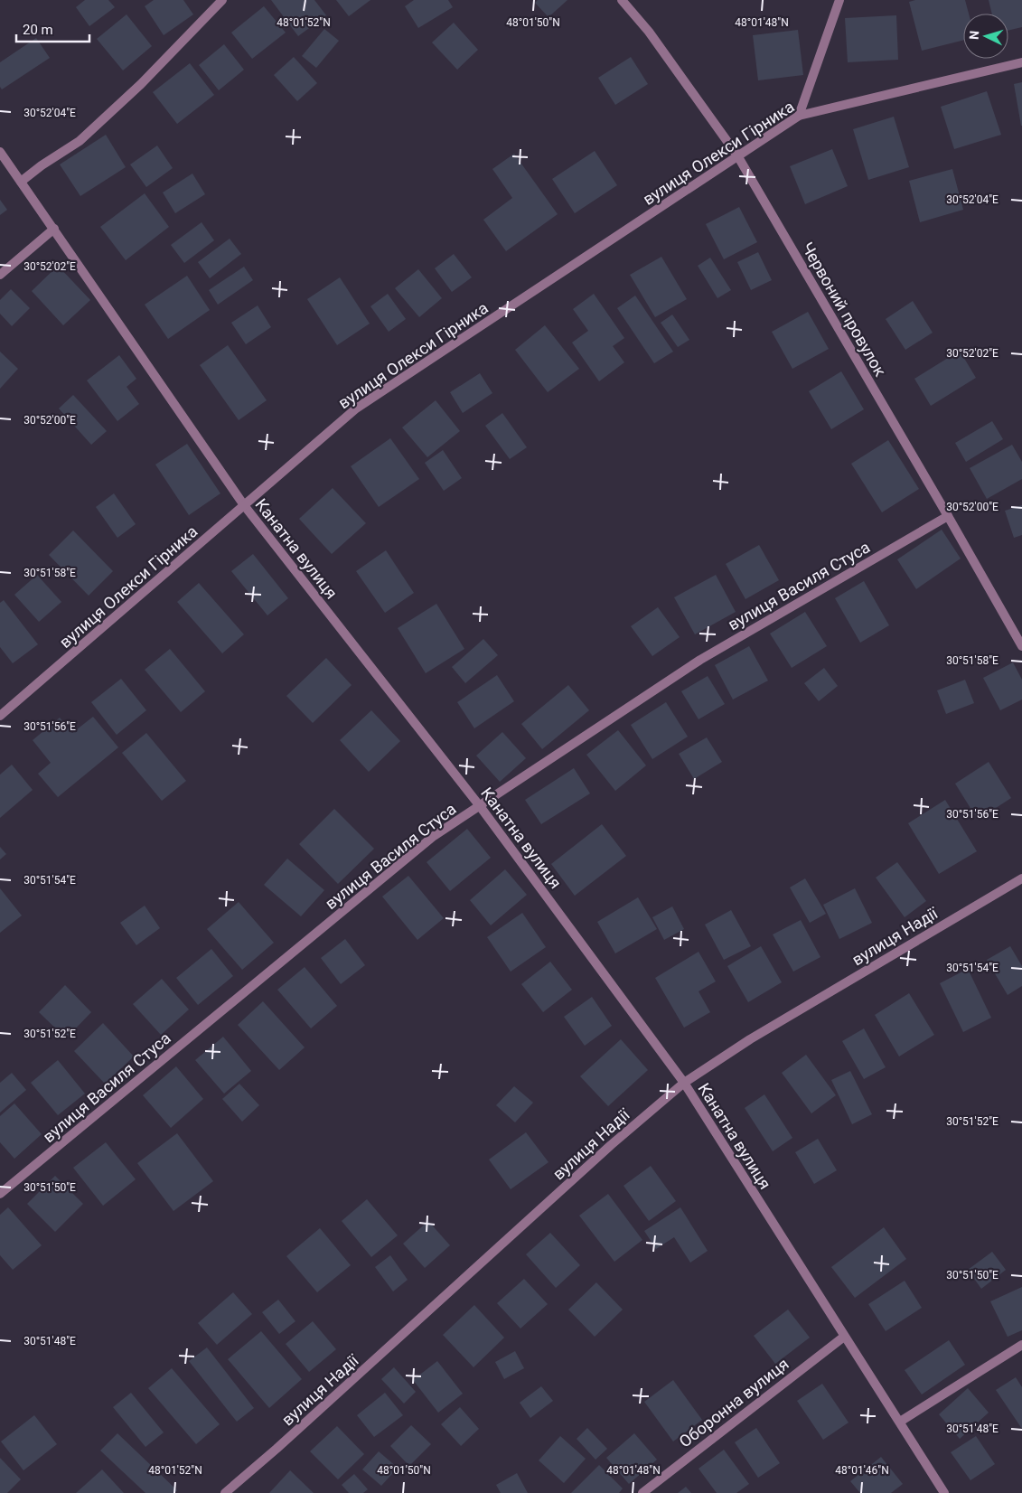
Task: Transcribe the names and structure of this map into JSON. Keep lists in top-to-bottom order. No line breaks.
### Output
{"streets":{"street":["вулиця Олекси Гірника","Червоний провулок","Канатна вулиця","вулиця Василя Стуса","вулиця Надії","Оборонна вулиця"]},"crossings":[["вулиця Олекси Гірника","Червоний провулок"],["вулиця Олекси Гірника","Канатна вулиця"],["Червоний провулок","вулиця Василя Стуса"],["Канатна вулиця","вулиця Василя Стуса"],["Канатна вулиця","вулиця Надії"],["Канатна вулиця","Оборонна вулиця"]],"scale_bar":"20 m","north":"left","coordinates":["48°01'52\"N","48°01'50\"N","48°01'48\"N","30°52'04\"E","30°52'02\"E","30°52'00\"E","30°51'58\"E","30°51'56\"E","30°51'54\"E","30°51'52\"E","30°51'50\"E","30°51'48\"E","48°01'46\"N"]}
